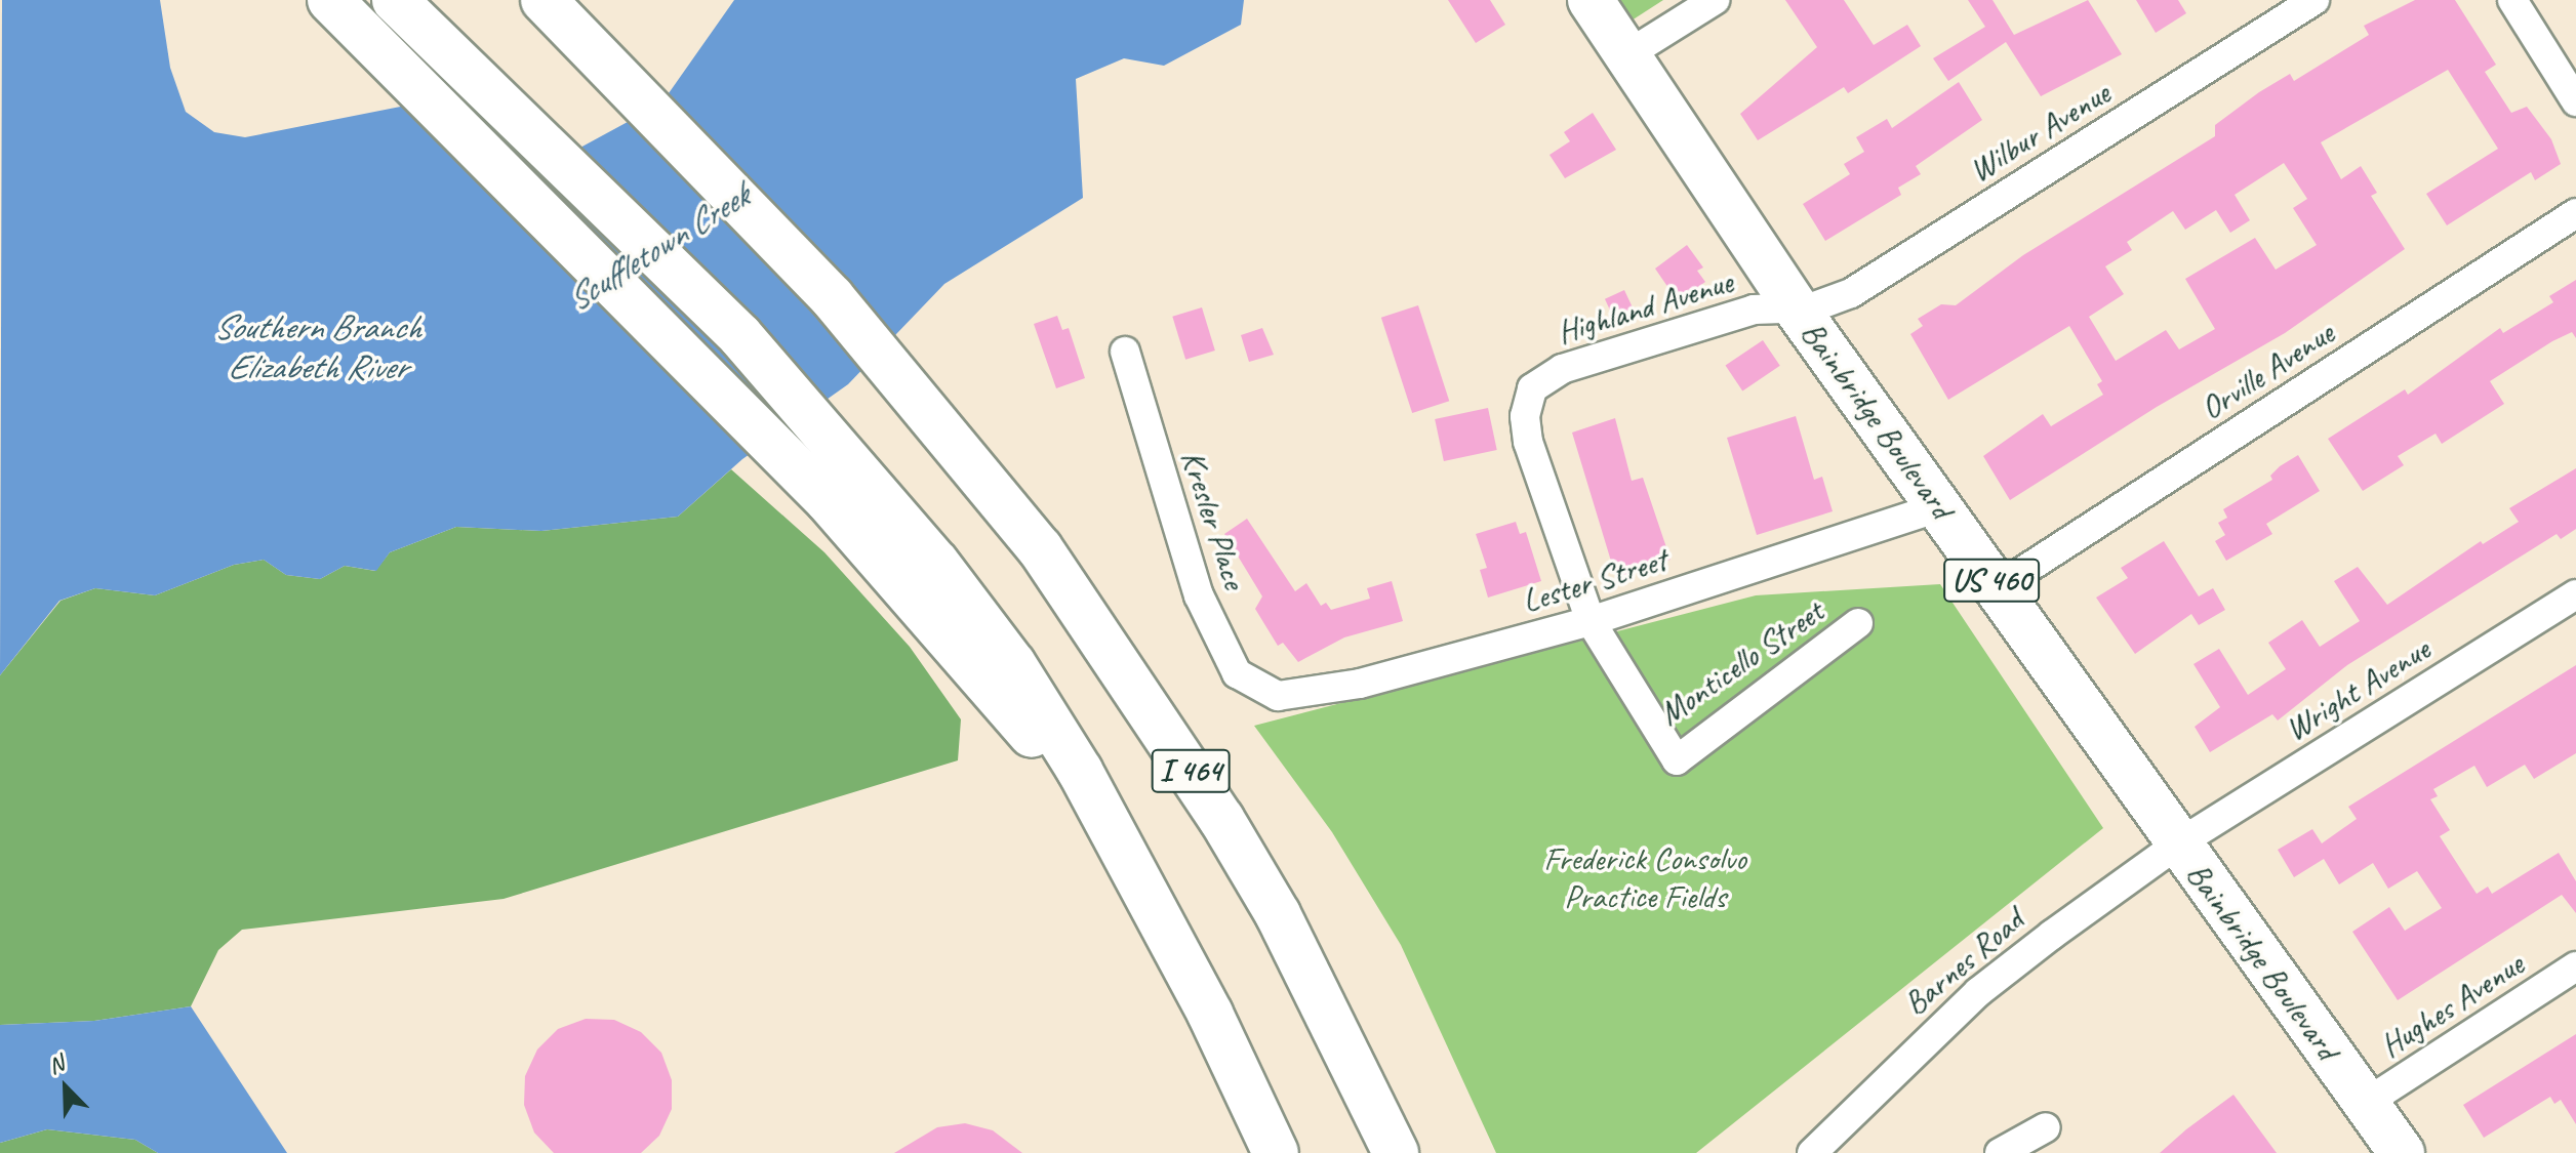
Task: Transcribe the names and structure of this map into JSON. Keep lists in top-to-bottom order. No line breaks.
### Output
{"streets":{"main road":["Bainbridge Boulevard","US 460","I 464"],"street":["Wilbur Avenue","Highland Avenue","Orville Avenue","Kresler Place","Lester Street","Monticello Street","Wright Avenue","Barnes Road","Hughes Avenue"]},"crossings":[["Wilbur Avenue","Highland Avenue"],["Wilbur Avenue","Bainbridge Boulevard"],["Highland Avenue","Bainbridge Boulevard"],["Highland Avenue","Lester Street"],["Highland Avenue","Monticello Street"],["Orville Avenue","Bainbridge Boulevard"],["Bainbridge Boulevard","Lester Street"],["Bainbridge Boulevard","Wright Avenue"],["Bainbridge Boulevard","Barnes Road"],["Bainbridge Boulevard","Hughes Avenue"],["Kresler Place","Lester Street"],["Lester Street","Monticello Street"],["Wright Avenue","Barnes Road"]],"water":["Scuffletown Creek","Southern Branch Elizabeth River"],"parks":["Frederick Consolvo Practice Fields"],"north":"top left"}
